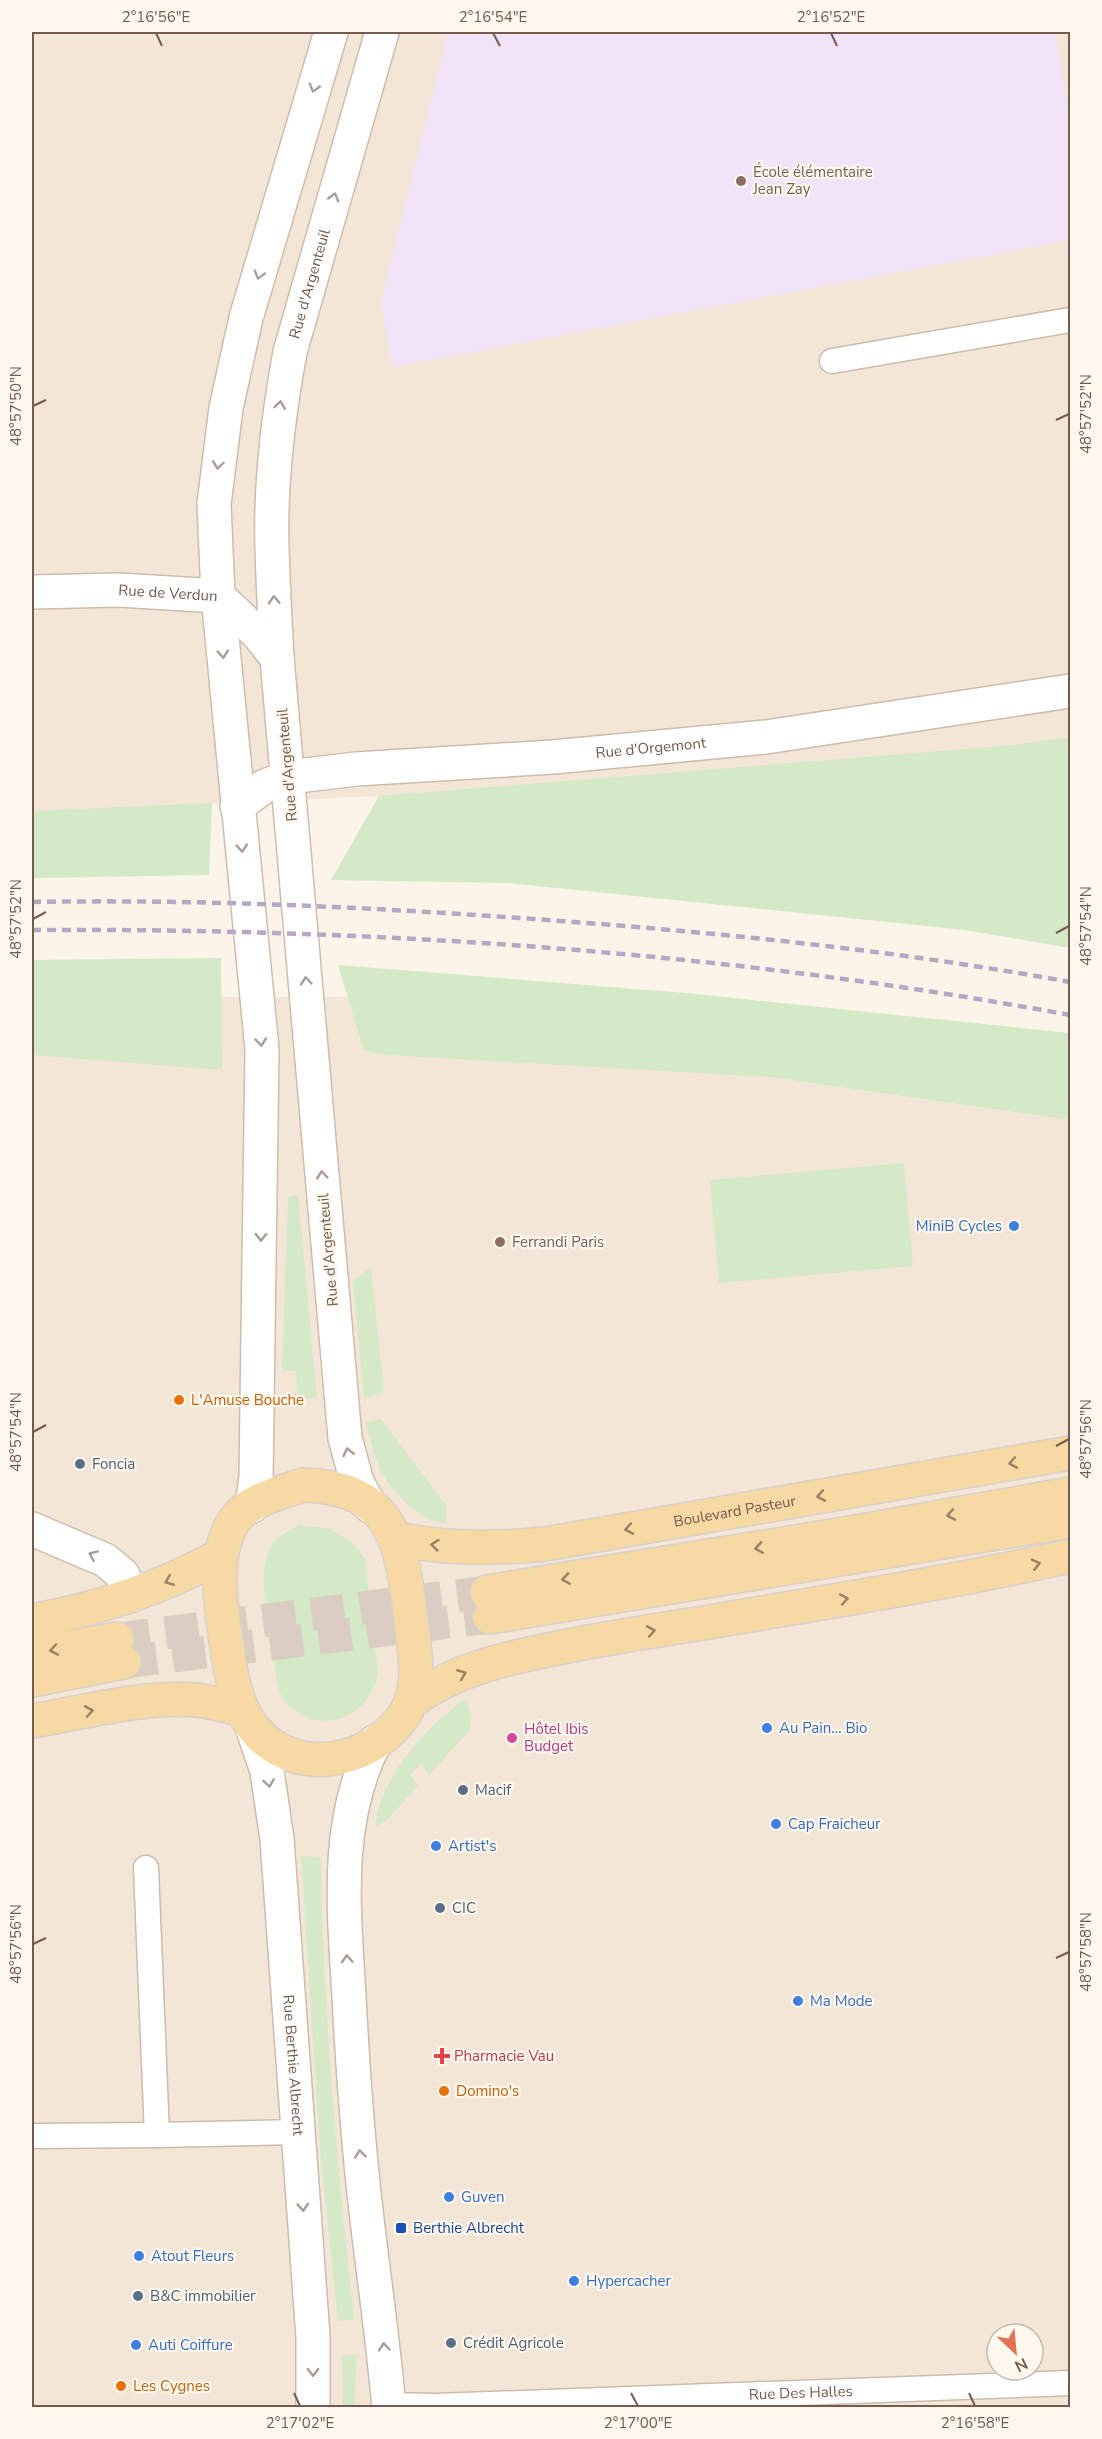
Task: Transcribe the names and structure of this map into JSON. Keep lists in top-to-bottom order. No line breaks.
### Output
{"streets":{"main road":["Rue d'Argenteuil","Rue de Verdun","Rue d'Orgemont","Boulevard Pasteur","Rue Berthie Albrecht"],"lane":["Rue Des Halles"]},"crossings":[["Rue d'Argenteuil","Rue de Verdun"],["Rue d'Argenteuil","Rue d'Orgemont"]],"places":{"other":["École élémentaire Jean Zay","MiniB Cycles","Ferrandi Paris","L'Amuse Bouche","Foncia","Au Pain... Bio","Hôtel Ibis Budget","Macif","Cap Fraicheur","Artist's","CIC","Ma Mode","Domino's","Guven","Atout Fleurs","Hypercacher","B&C immobilier","Crédit Agricole","Auti Coiffure","Les Cygnes"],"health":["Pharmacie Vau"],"transit":["Berthie Albrecht"]},"north":"bottom right","coordinates":["2°16'56\"E","2°16'54\"E","2°16'52\"E","48°57'50\"N","48°57'52\"N","48°57'54\"N","48°57'56\"N","48°57'58\"N","2°17'02\"E","2°17'00\"E","2°16'58\"E"]}
